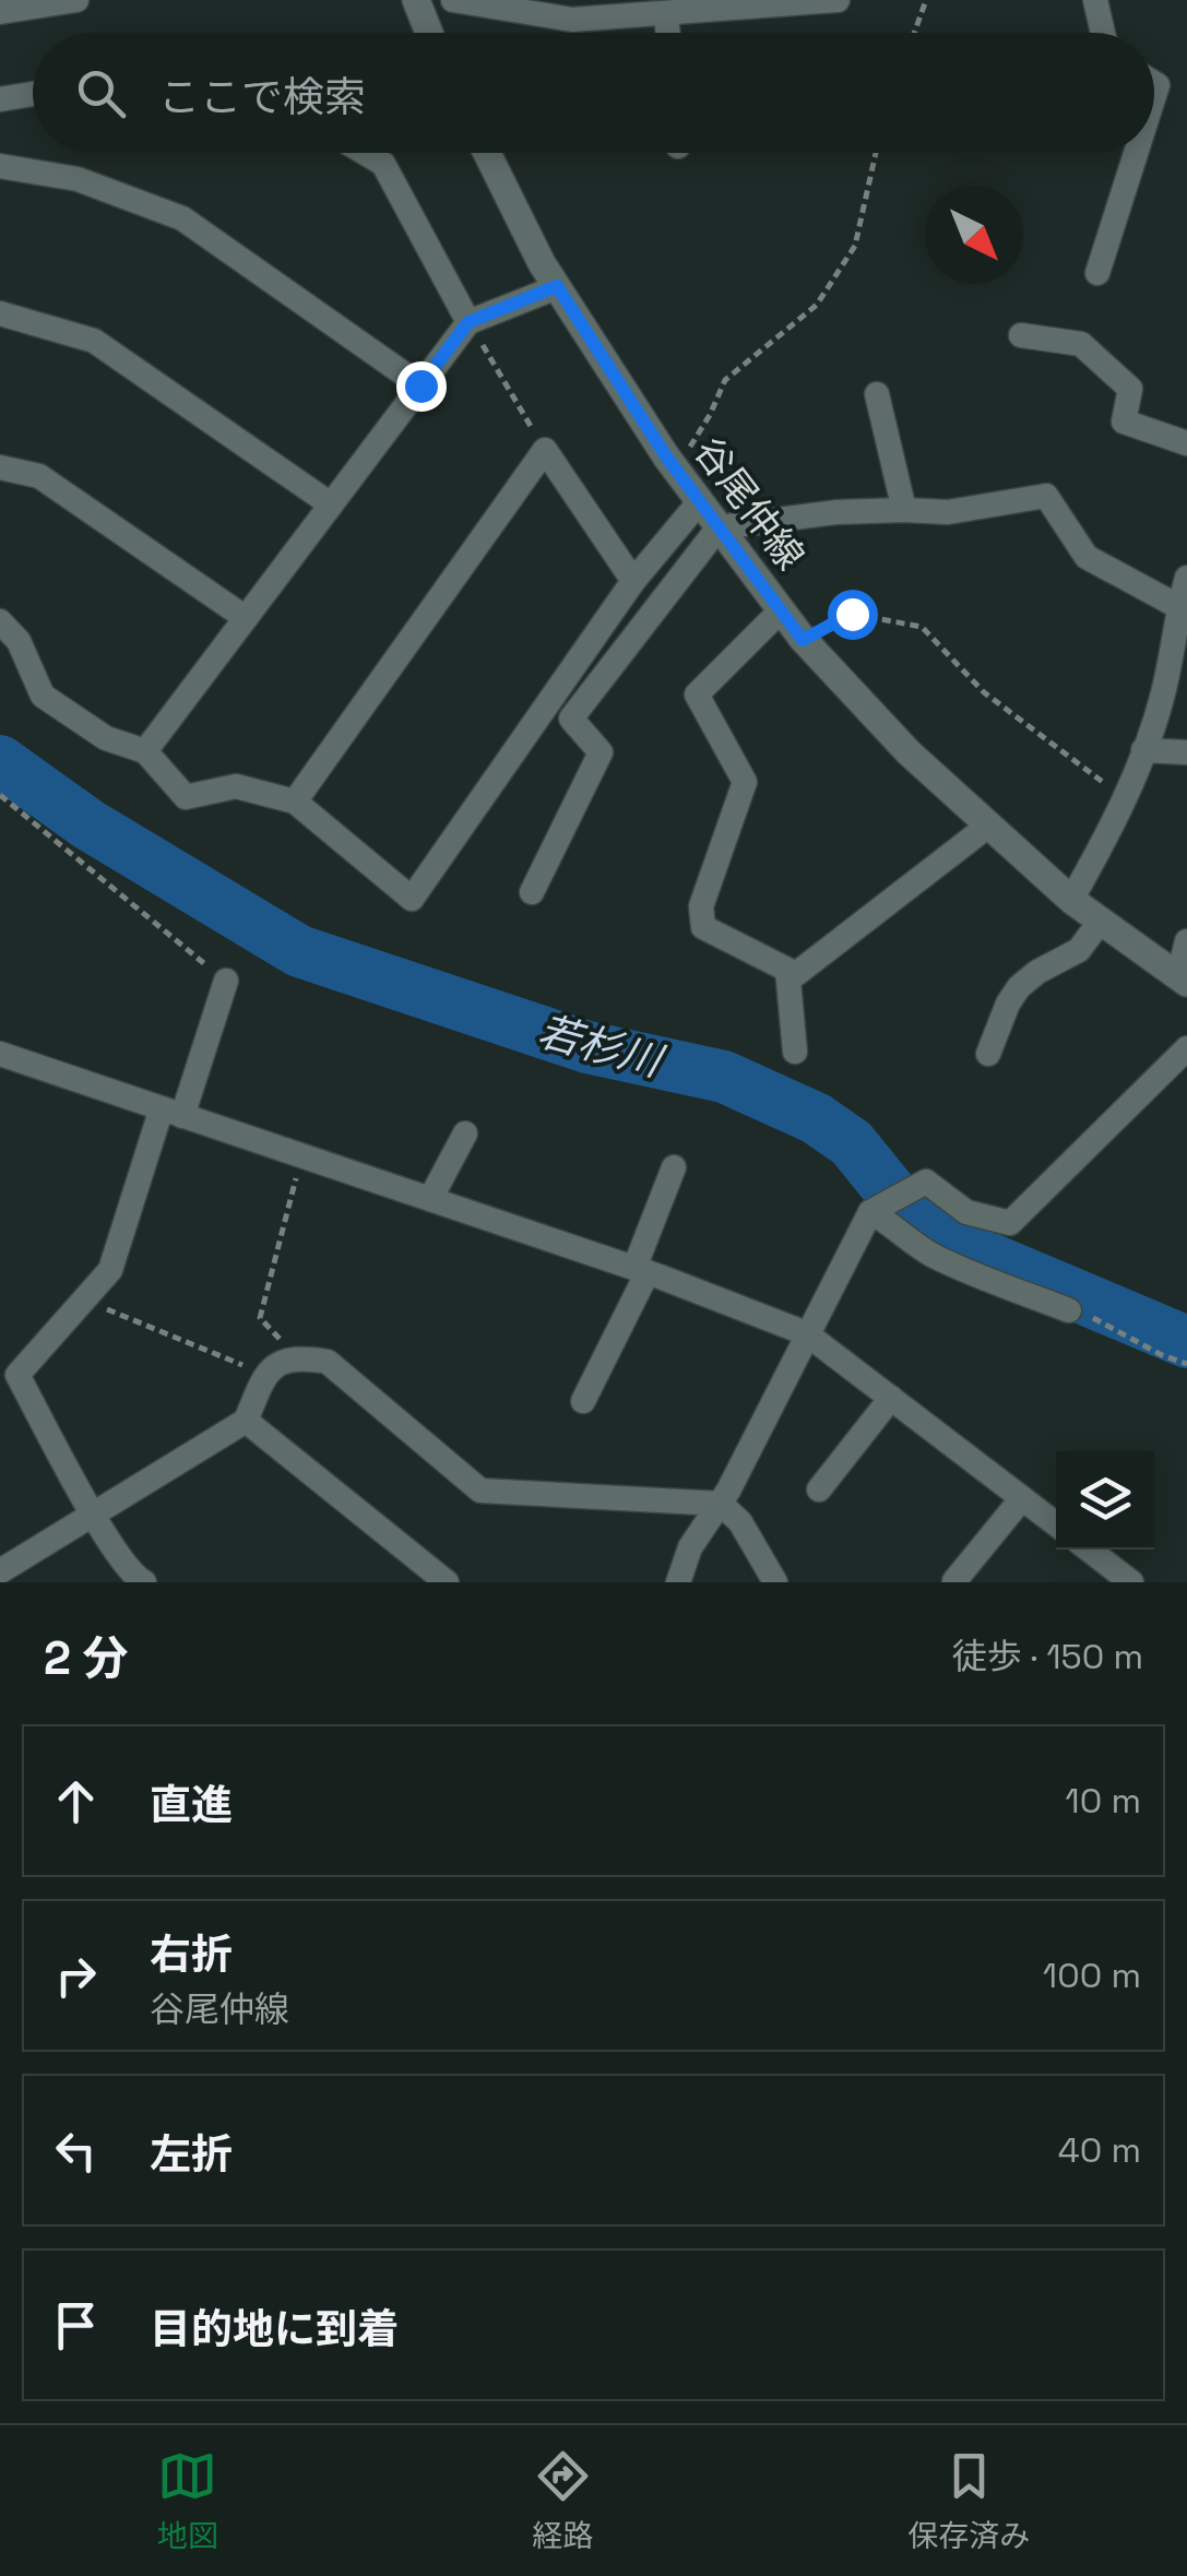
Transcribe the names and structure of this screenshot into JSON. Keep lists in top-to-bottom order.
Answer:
{
  "streets": {
    "main road": ["谷尾仲線"]
  },
  "water": ["若杉川"],
  "north": "bottom right",
  "page": {
    "search": "ここで検索",
    "heading": ["2 分", "徒歩 · 150 m"],
    "list": [
      ["直進", "10 m"],
      ["右折", "谷尾仲線", "100 m"],
      ["左折", "40 m"],
      "目的地に到着"
    ],
    "nav": ["地図", "経路", "保存済み"]
  }
}
